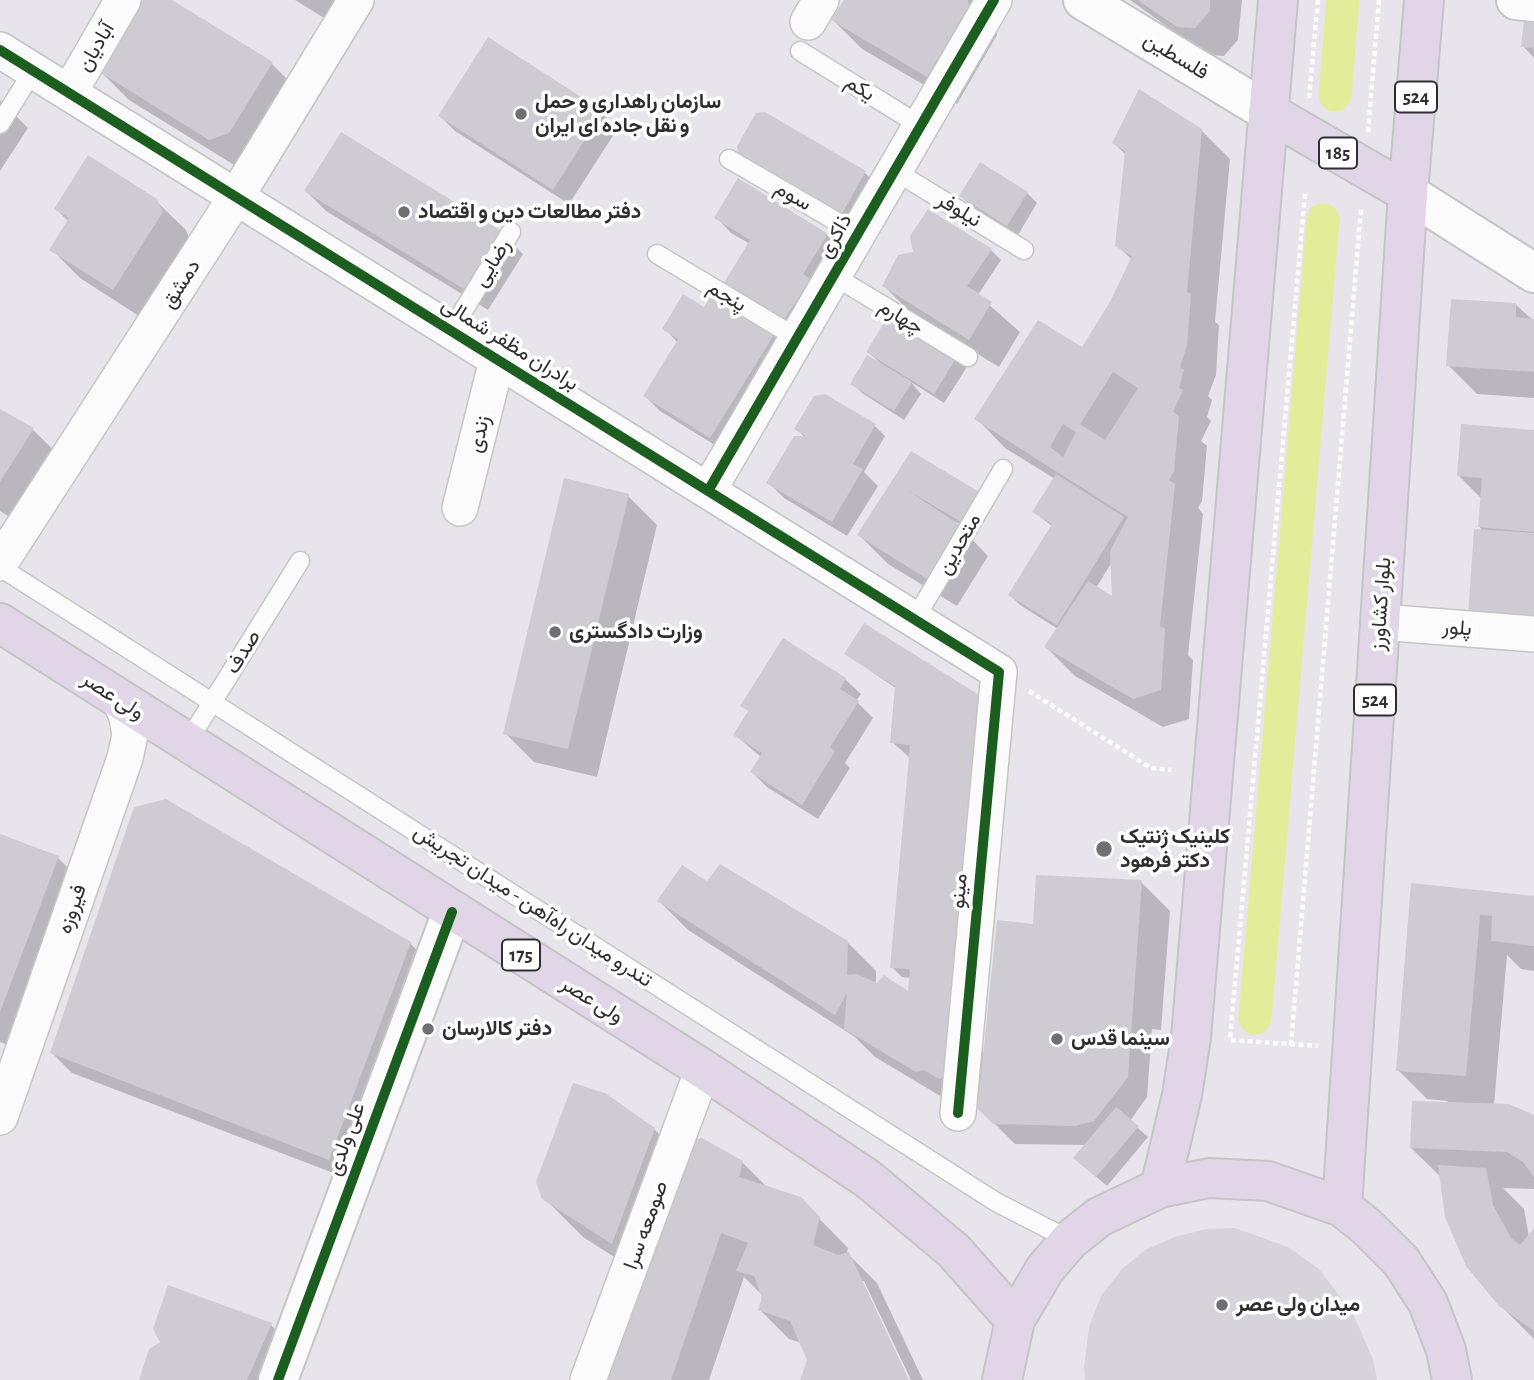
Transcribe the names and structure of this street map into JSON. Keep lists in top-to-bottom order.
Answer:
{
  "streets": {
    "main road": [
      "524",
      "185",
      "بلوار کشاورز",
      "ولی عصر",
      "175"
    ],
    "street": [
      "آبادیان",
      "فلسطین",
      "ذاکری",
      "دمشق",
      "برادران مظفر شمالی",
      "زندی",
      "پلور",
      "مینو",
      "فیروزه",
      "علی ولدی",
      "صومعه سرا"
    ],
    "lane": [
      "یکم",
      "سوم",
      "نیلوفر",
      "رضایی",
      "پنجم",
      "چهارم",
      "متحدین",
      "صدف",
      "تندرو میدان راه‌آهن - میدان تجریش"
    ]
  },
  "crossings": [
    ["آبادیان", "برادران مظفر شمالی"],
    ["فلسطین", "185"],
    ["یکم", "ذاکری"],
    ["185", "بلوار کشاورز"],
    ["سوم", "ذاکری"],
    ["نیلوفر", "ذاکری"],
    ["ذاکری", "پنجم"],
    ["ذاکری", "چهارم"],
    ["ذاکری", "برادران مظفر شمالی"],
    ["رضایی", "برادران مظفر شمالی"],
    ["دمشق", "برادران مظفر شمالی"],
    ["دمشق", "تندرو میدان راه‌آهن - میدان تجریش"],
    ["برادران مظفر شمالی", "زندی"],
    ["برادران مظفر شمالی", "متحدین"],
    ["برادران مظفر شمالی", "مینو"],
    ["بلوار کشاورز", "پلور"],
    ["صدف", "ولی عصر"],
    ["صدف", "تندرو میدان راه‌آهن - میدان تجریش"],
    ["ولی عصر", "فیروزه"],
    ["ولی عصر", "علی ولدی"],
    ["ولی عصر", "صومعه سرا"]
  ],
  "places": [
    "سازمان راهداری و حمل و نقل جاده ای ایران",
    "دفتر مطالعات دین و اقتصاد",
    "وزارت دادگستری",
    "کلینیک ژنتیک دکتر فرهود",
    "دفتر کالارسان",
    "سینما قدس",
    "میدان ولی عصر"
  ]
}
